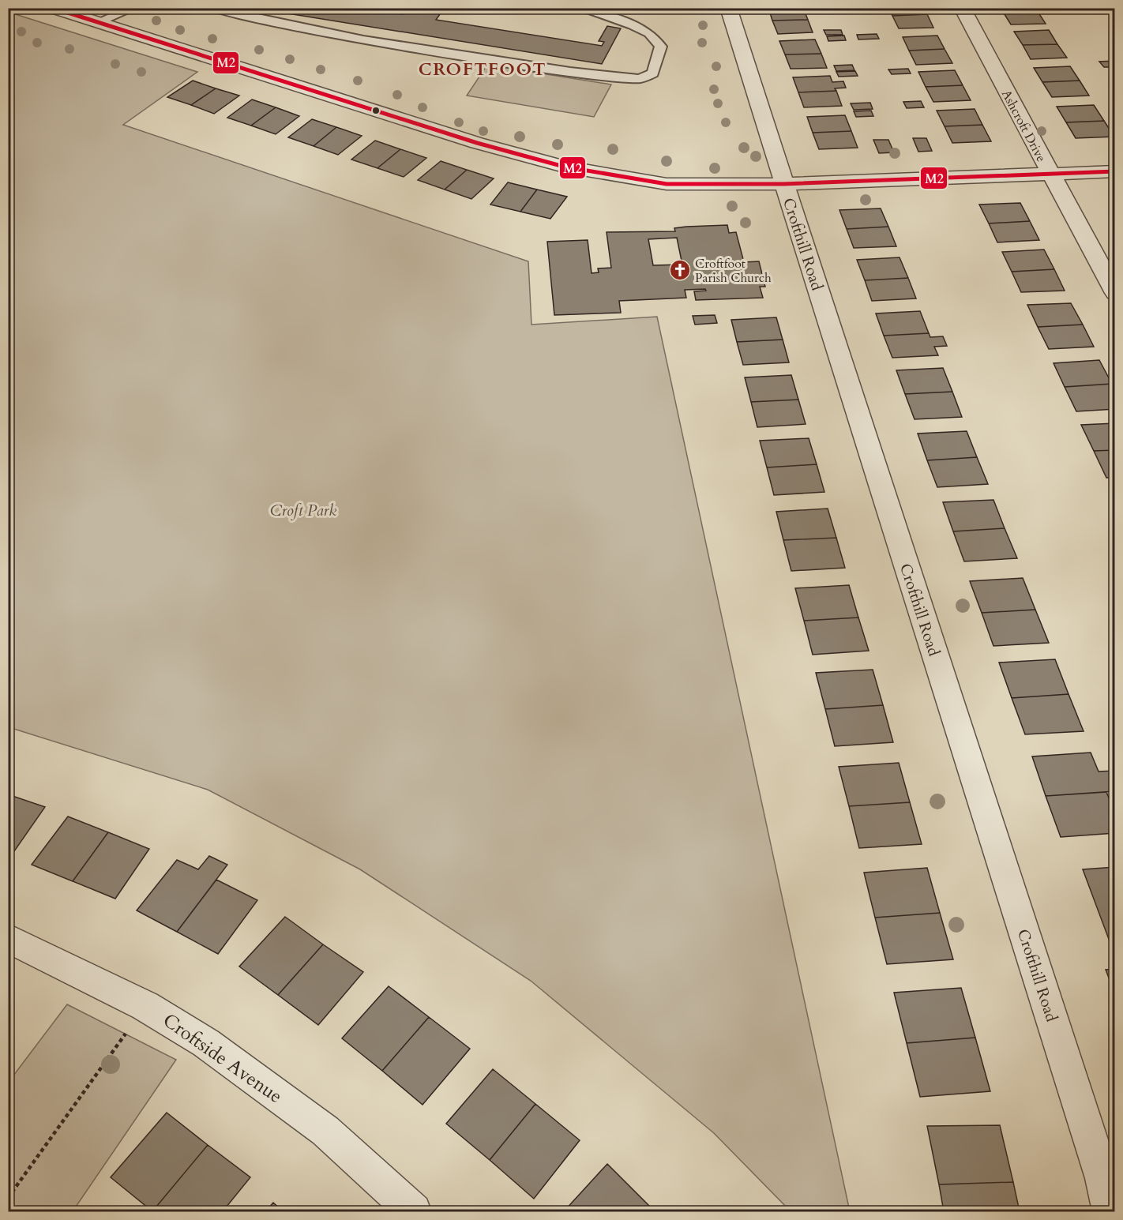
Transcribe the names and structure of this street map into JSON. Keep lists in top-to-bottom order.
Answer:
{
  "streets": {
    "street": ["Ashcroft Drive", "Crofthill Road", "Croftside Avenue"]
  },
  "districts": ["CROFTFOOT"],
  "parks": ["Croft Park"],
  "places": {
    "church": ["Croftfoot Parish Church"]
  },
  "lines": ["transit line M2"]
}
